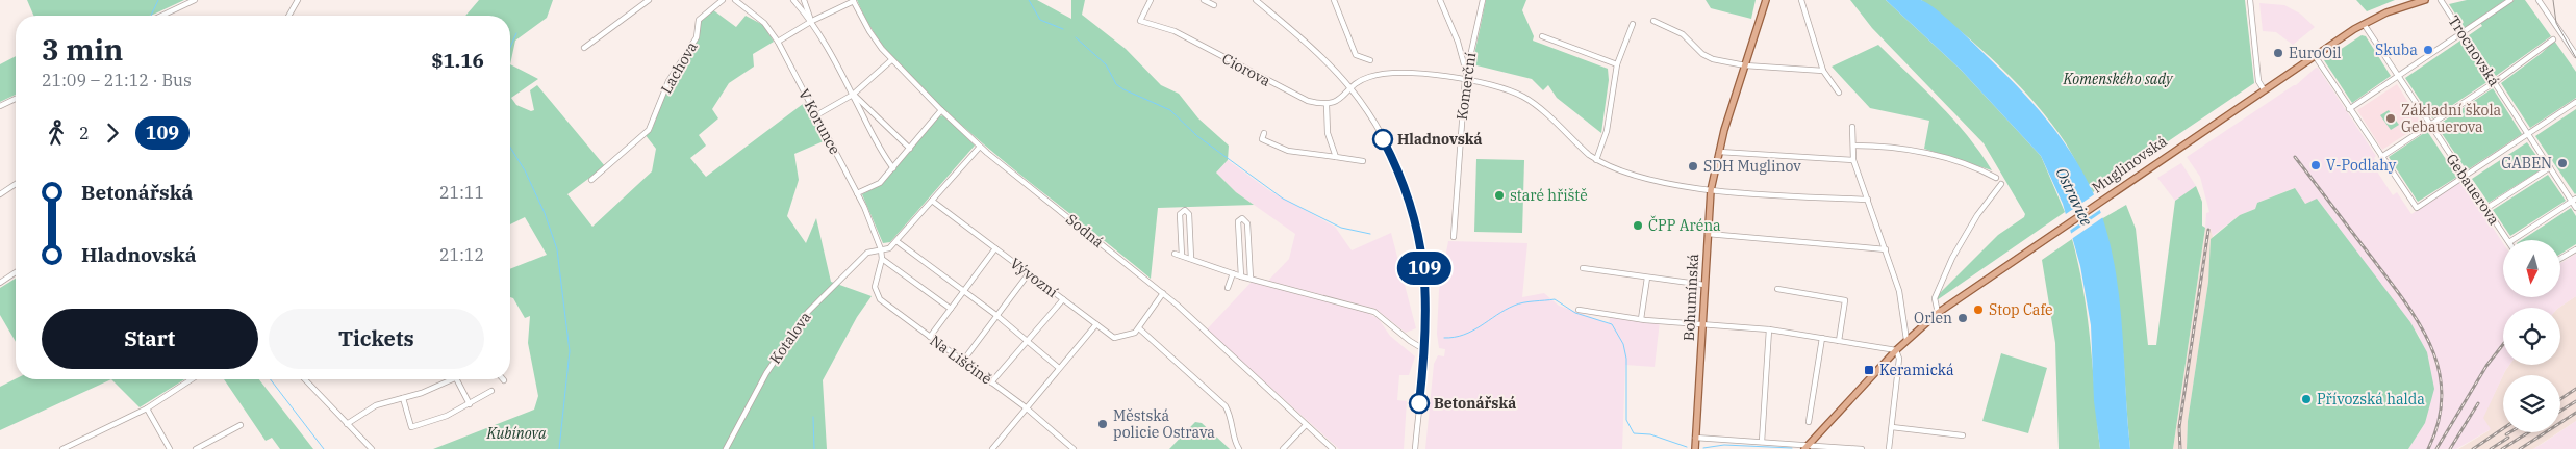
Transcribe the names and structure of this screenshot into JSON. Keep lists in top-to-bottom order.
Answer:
{
  "streets": {
    "main road": ["Muglinovská", "Bohumínská"],
    "street": [
      "Trocnovská",
      "Lachova",
      "Ciorova",
      "Komerční",
      "V Korunce",
      "Gebauerova",
      "Sodná",
      "Vývozní",
      "Kotalova",
      "Na Liščině"
    ]
  },
  "crossings": [
    ["V Korunce", "Kotalova"],
    ["V Korunce", "Na Liščině"],
    ["Muglinovská", "Gebauerova"]
  ],
  "water": ["Ostravice"],
  "parks": ["Komenského sady", "Kubínova"],
  "places": {
    "other": [
      "Skuba",
      "EuroOil",
      "Základní škola Gebauerova",
      "Hladnovská",
      "GABEN",
      "V-Podlahy",
      "SDH Muglinov",
      "staré hřiště",
      "ČPP Aréna",
      "Stop Cafe",
      "Orlen",
      "Přívozská halda",
      "Betonářská",
      "Městská policie Ostrava"
    ],
    "transit": ["Keramická"]
  },
  "lines": ["bus line 109"],
  "north": "bottom",
  "page": {
    "on_map": "109",
    "heading": ["3 min", "21:09 – 21:12 · Bus", "$1.16"],
    "legs": ["2", "109"],
    "list": [
      {
        "name": "Betonářská",
        "value": "21:11"
      },
      {
        "name": "Hladnovská",
        "value": "21:12"
      }
    ],
    "buttons": ["Start", "Tickets"]
  }
}
